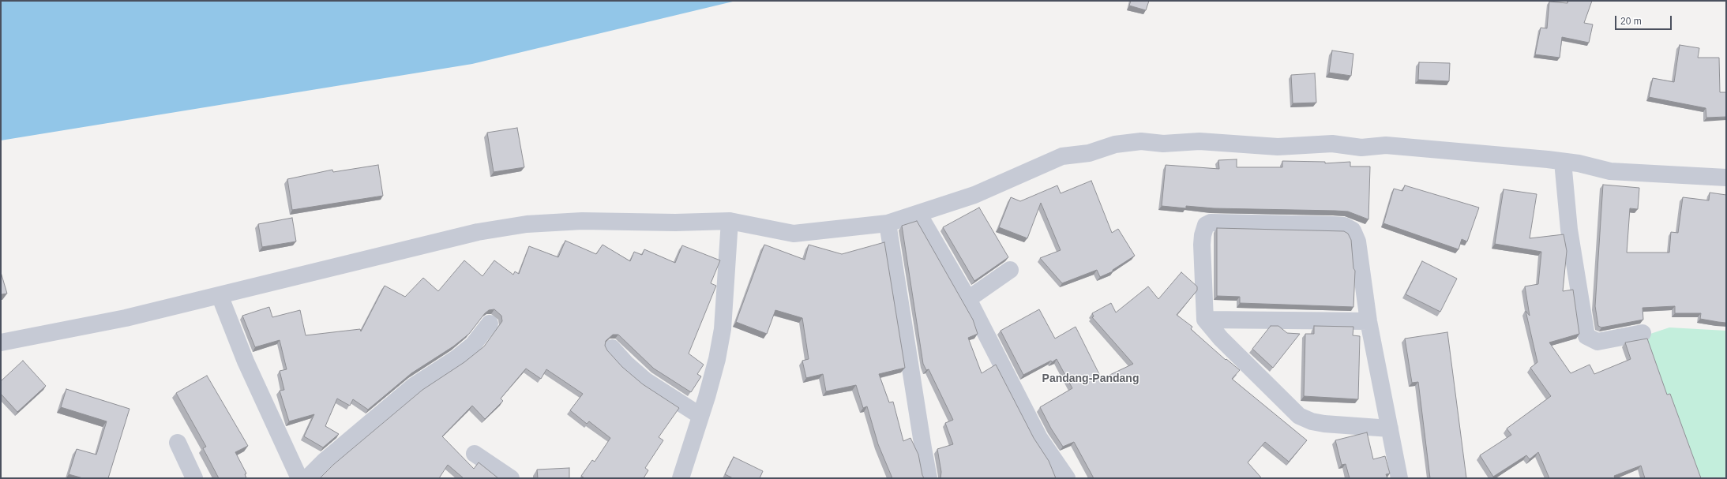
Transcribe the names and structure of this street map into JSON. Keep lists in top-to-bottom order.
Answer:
{
  "districts": ["Pandang-Pandang"],
  "scale_bar": "20 m"
}
